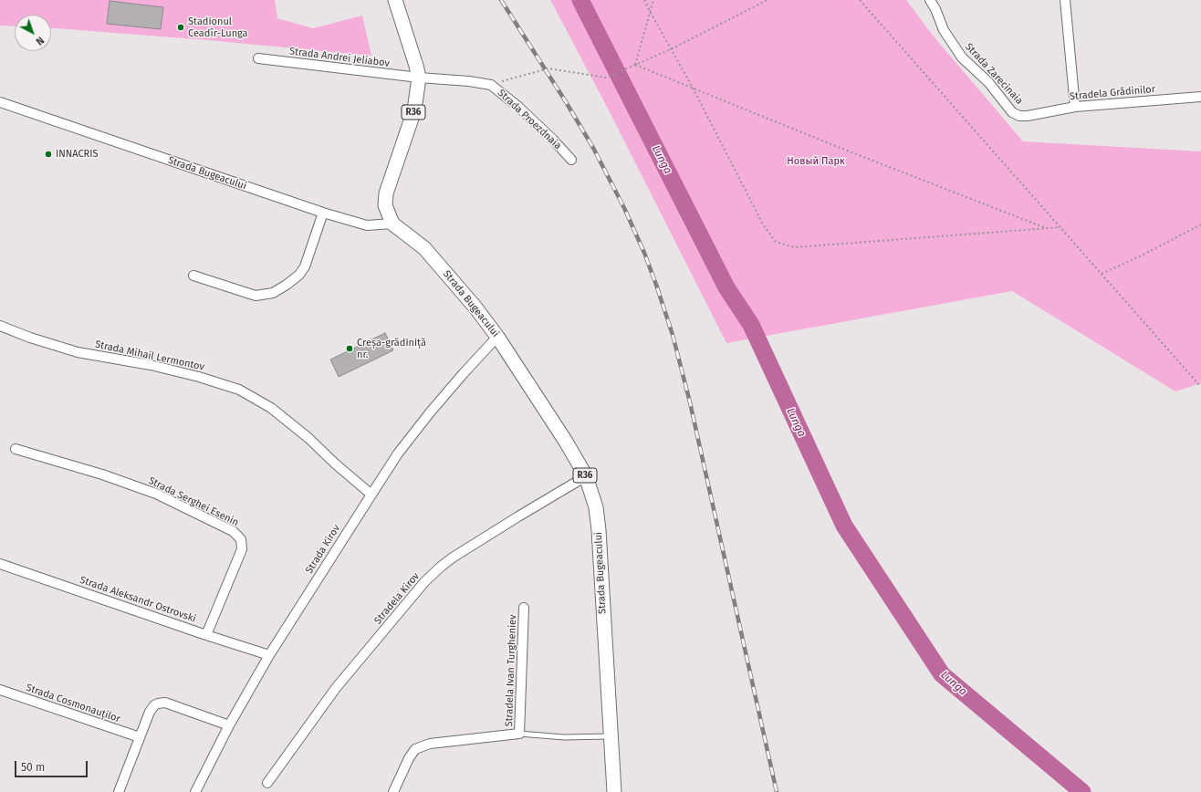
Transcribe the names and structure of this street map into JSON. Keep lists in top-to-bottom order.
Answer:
{
  "streets": {
    "main road": ["R36", "Strada Bugeacului"],
    "street": [
      "Strada Andrei Jeliabov",
      "Strada Zarecinaia",
      "Stradela Grădinilor",
      "Strada Proezdnaia",
      "Strada Mihail Lermontov",
      "Strada Serghei Esenin",
      "Strada Kirov",
      "Stradela Kirov",
      "Strada Aleksandr Ostrovski",
      "Stradela Ivan Turgheniev",
      "Strada Cosmonauților"
    ]
  },
  "crossings": [
    ["Strada Andrei Jeliabov", "R36"],
    ["Strada Andrei Jeliabov", "Strada Proezdnaia"],
    ["Strada Zarecinaia", "Stradela Grădinilor"],
    ["R36", "Strada Proezdnaia"],
    ["R36", "Strada Bugeacului"],
    ["Strada Bugeacului", "Strada Kirov"],
    ["Strada Bugeacului", "Stradela Kirov"],
    ["Strada Mihail Lermontov", "Strada Kirov"],
    ["Strada Serghei Esenin", "Strada Aleksandr Ostrovski"],
    ["Strada Kirov", "Strada Aleksandr Ostrovski"]
  ],
  "water": ["Lunga"],
  "parks": ["Новый Парк"],
  "places": ["Stadionul Ceadîr-Lunga", "INNACRIS", "Creșa-grădiniță nr."],
  "scale_bar": "50 m",
  "north": "bottom right"
}
